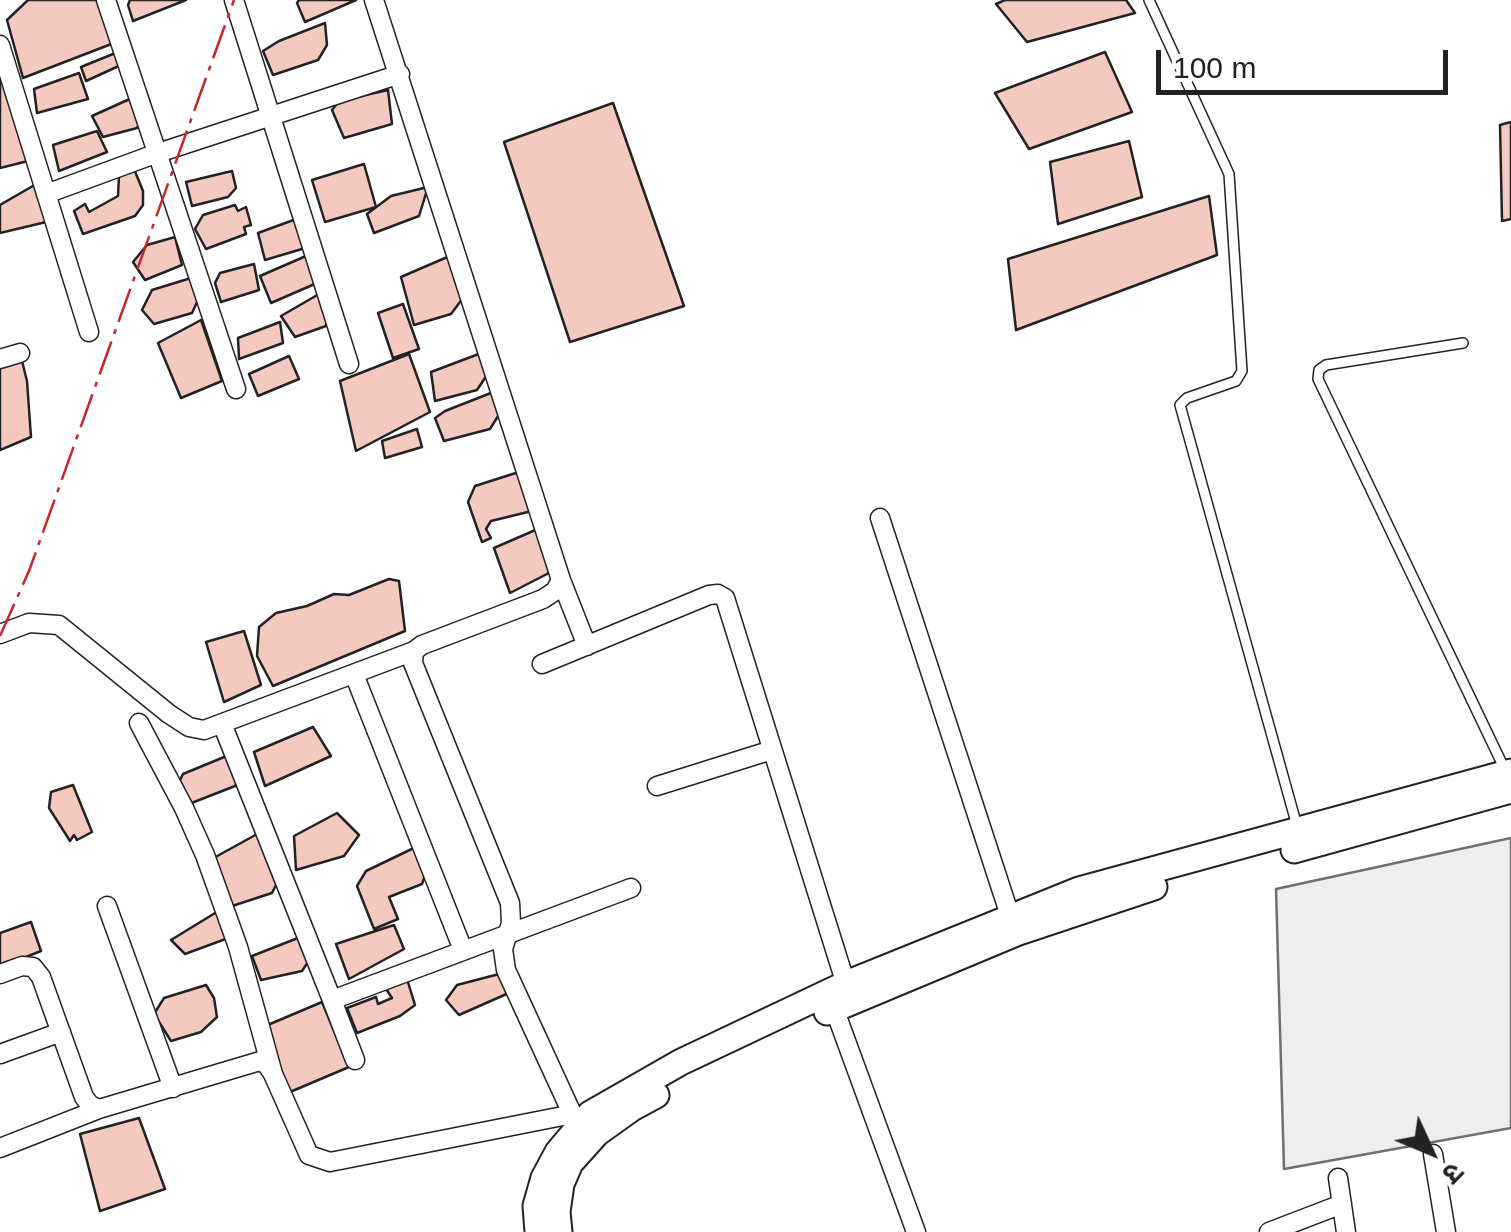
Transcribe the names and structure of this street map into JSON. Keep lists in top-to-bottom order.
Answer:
{
  "scale_bar": "100 m",
  "north": "bottom right"
}
